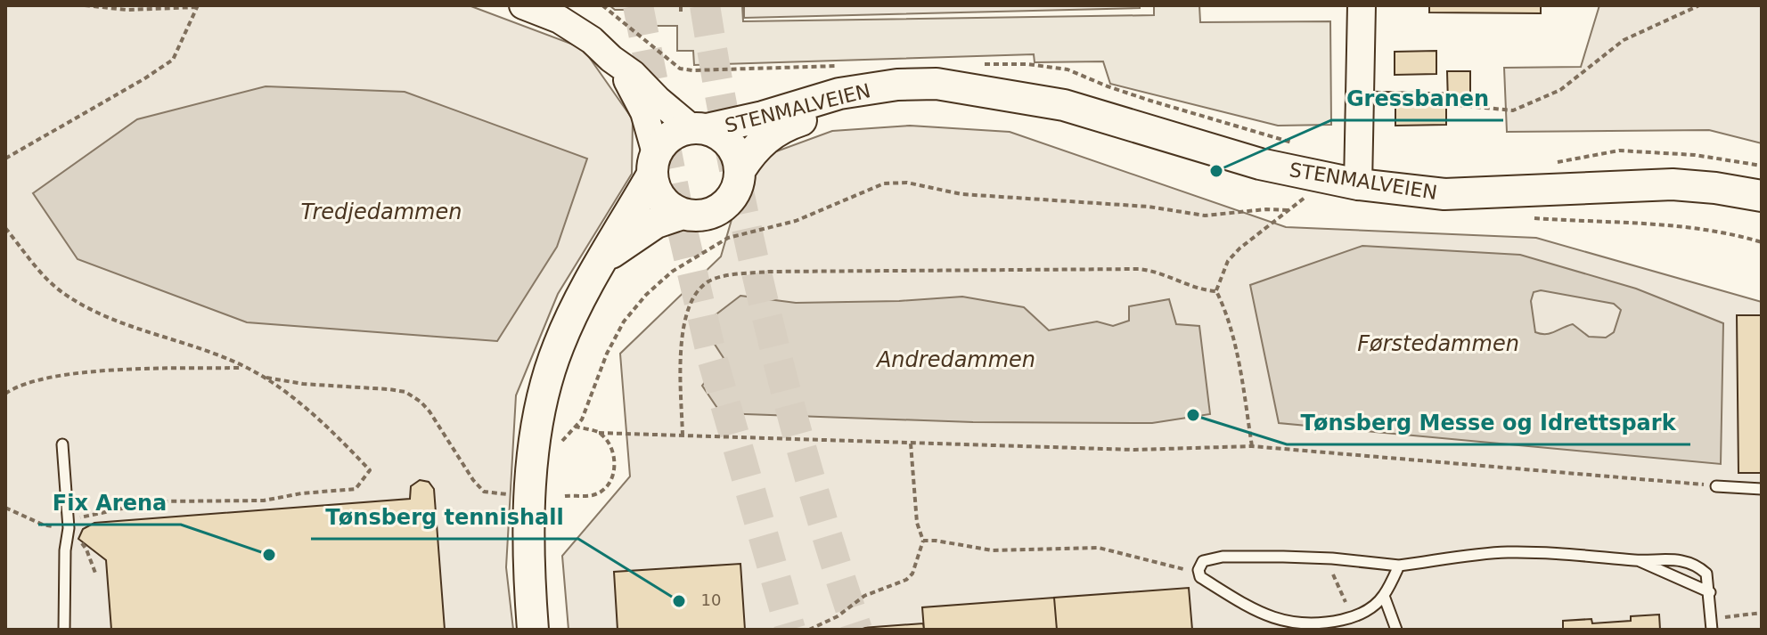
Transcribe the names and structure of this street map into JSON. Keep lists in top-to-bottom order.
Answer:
{
  "streets": {
    "main road": ["STENMALVEIEN"]
  },
  "water": ["Tredjedammen", "Førstedammen", "Andredammen"],
  "places": [
    "Gressbanen",
    "Tønsberg Messe og Idrettspark",
    "Fix Arena",
    "Tønsberg tennishall"
  ],
  "house_numbers": ["10"]
}
